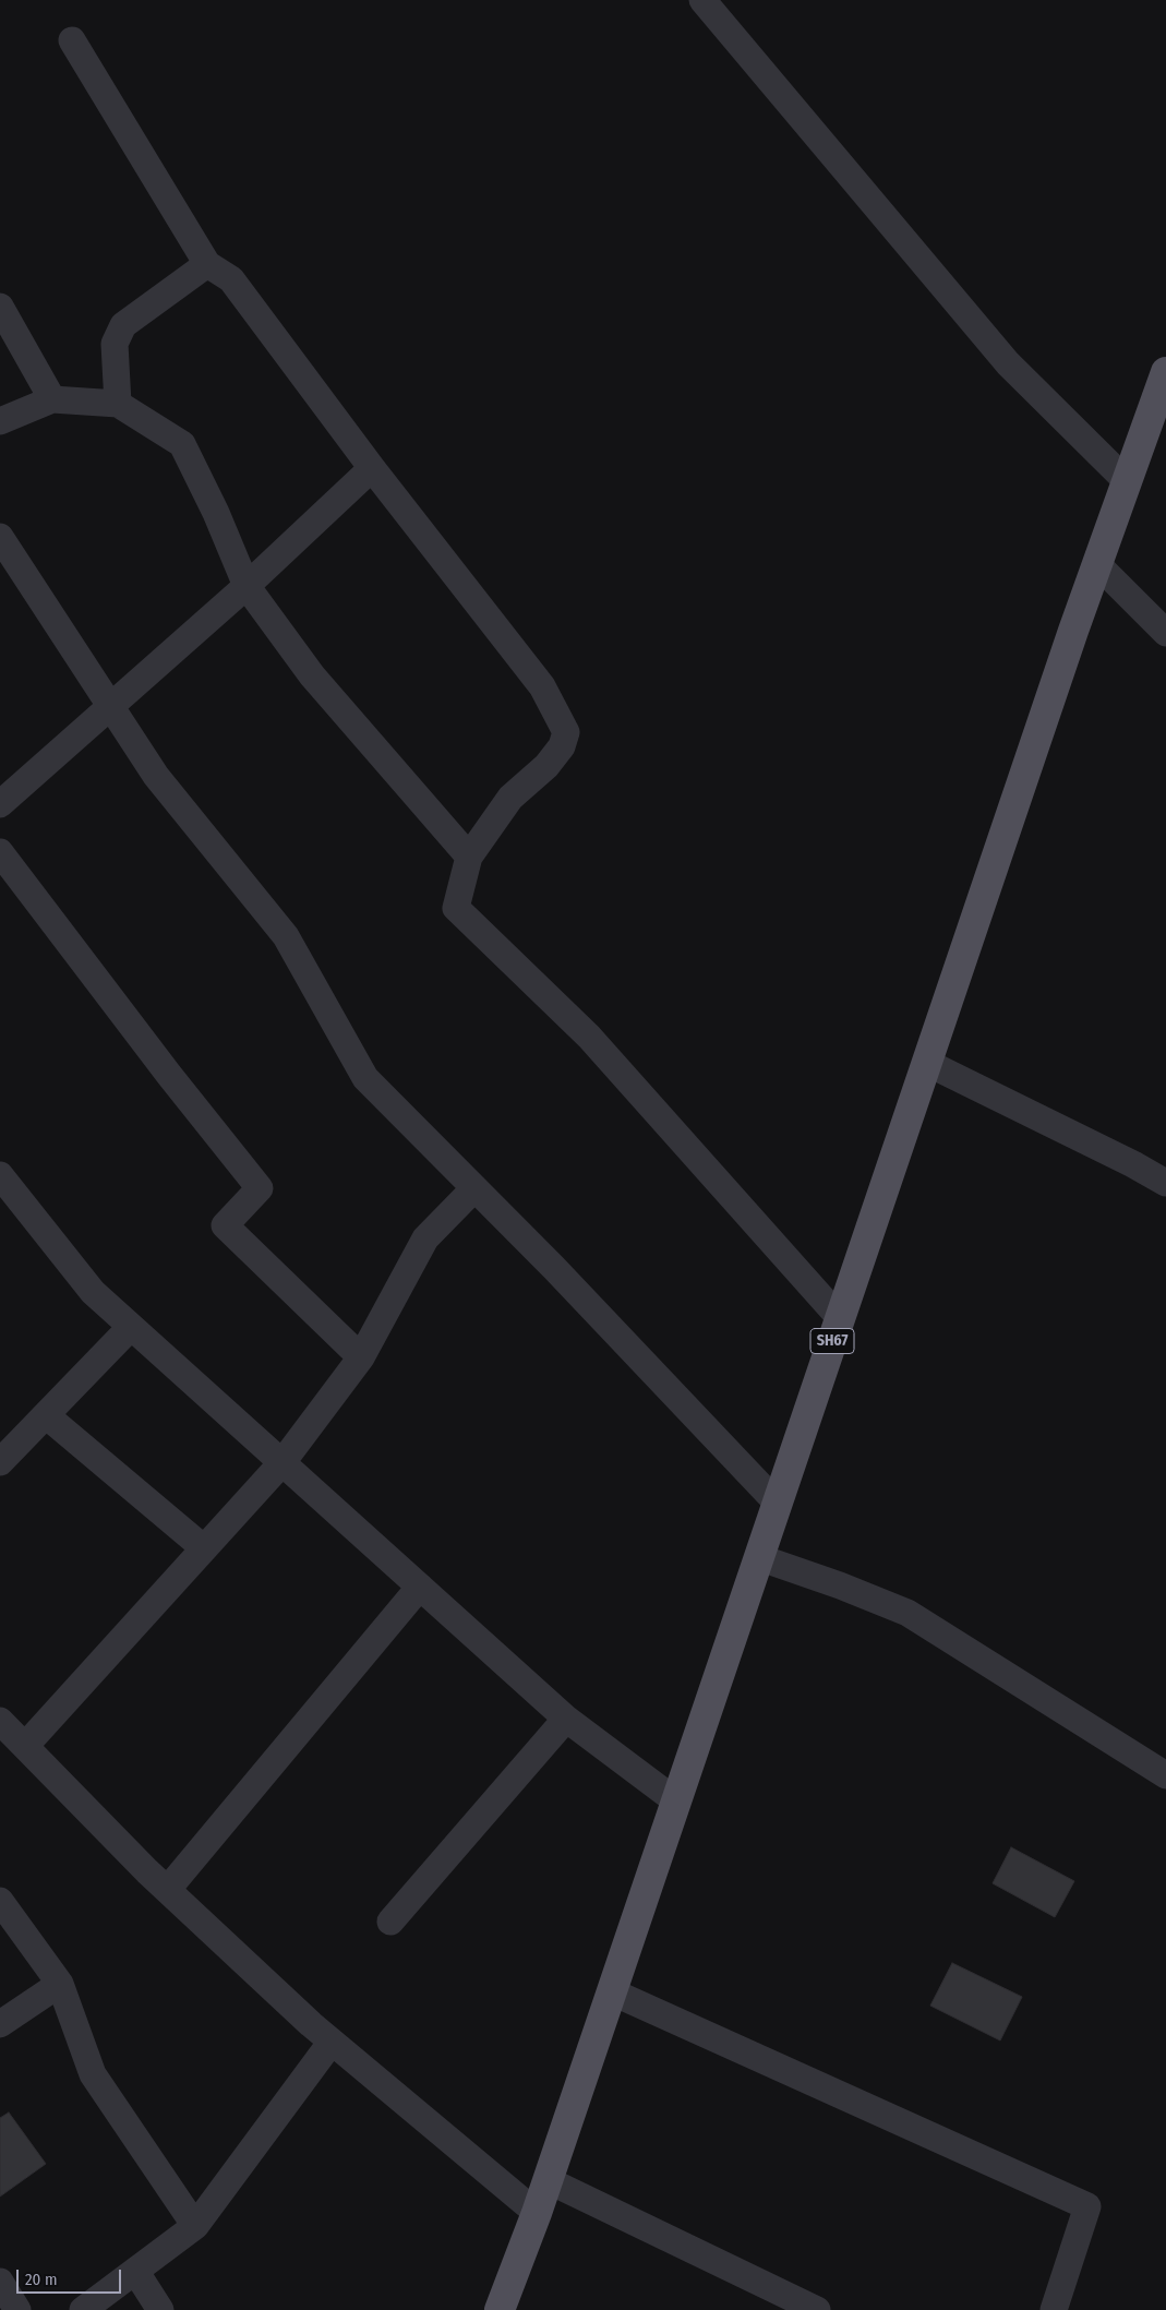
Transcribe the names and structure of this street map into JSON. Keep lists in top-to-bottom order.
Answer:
{
  "streets": {
    "main road": ["SH67"]
  },
  "scale_bar": "20 m"
}
